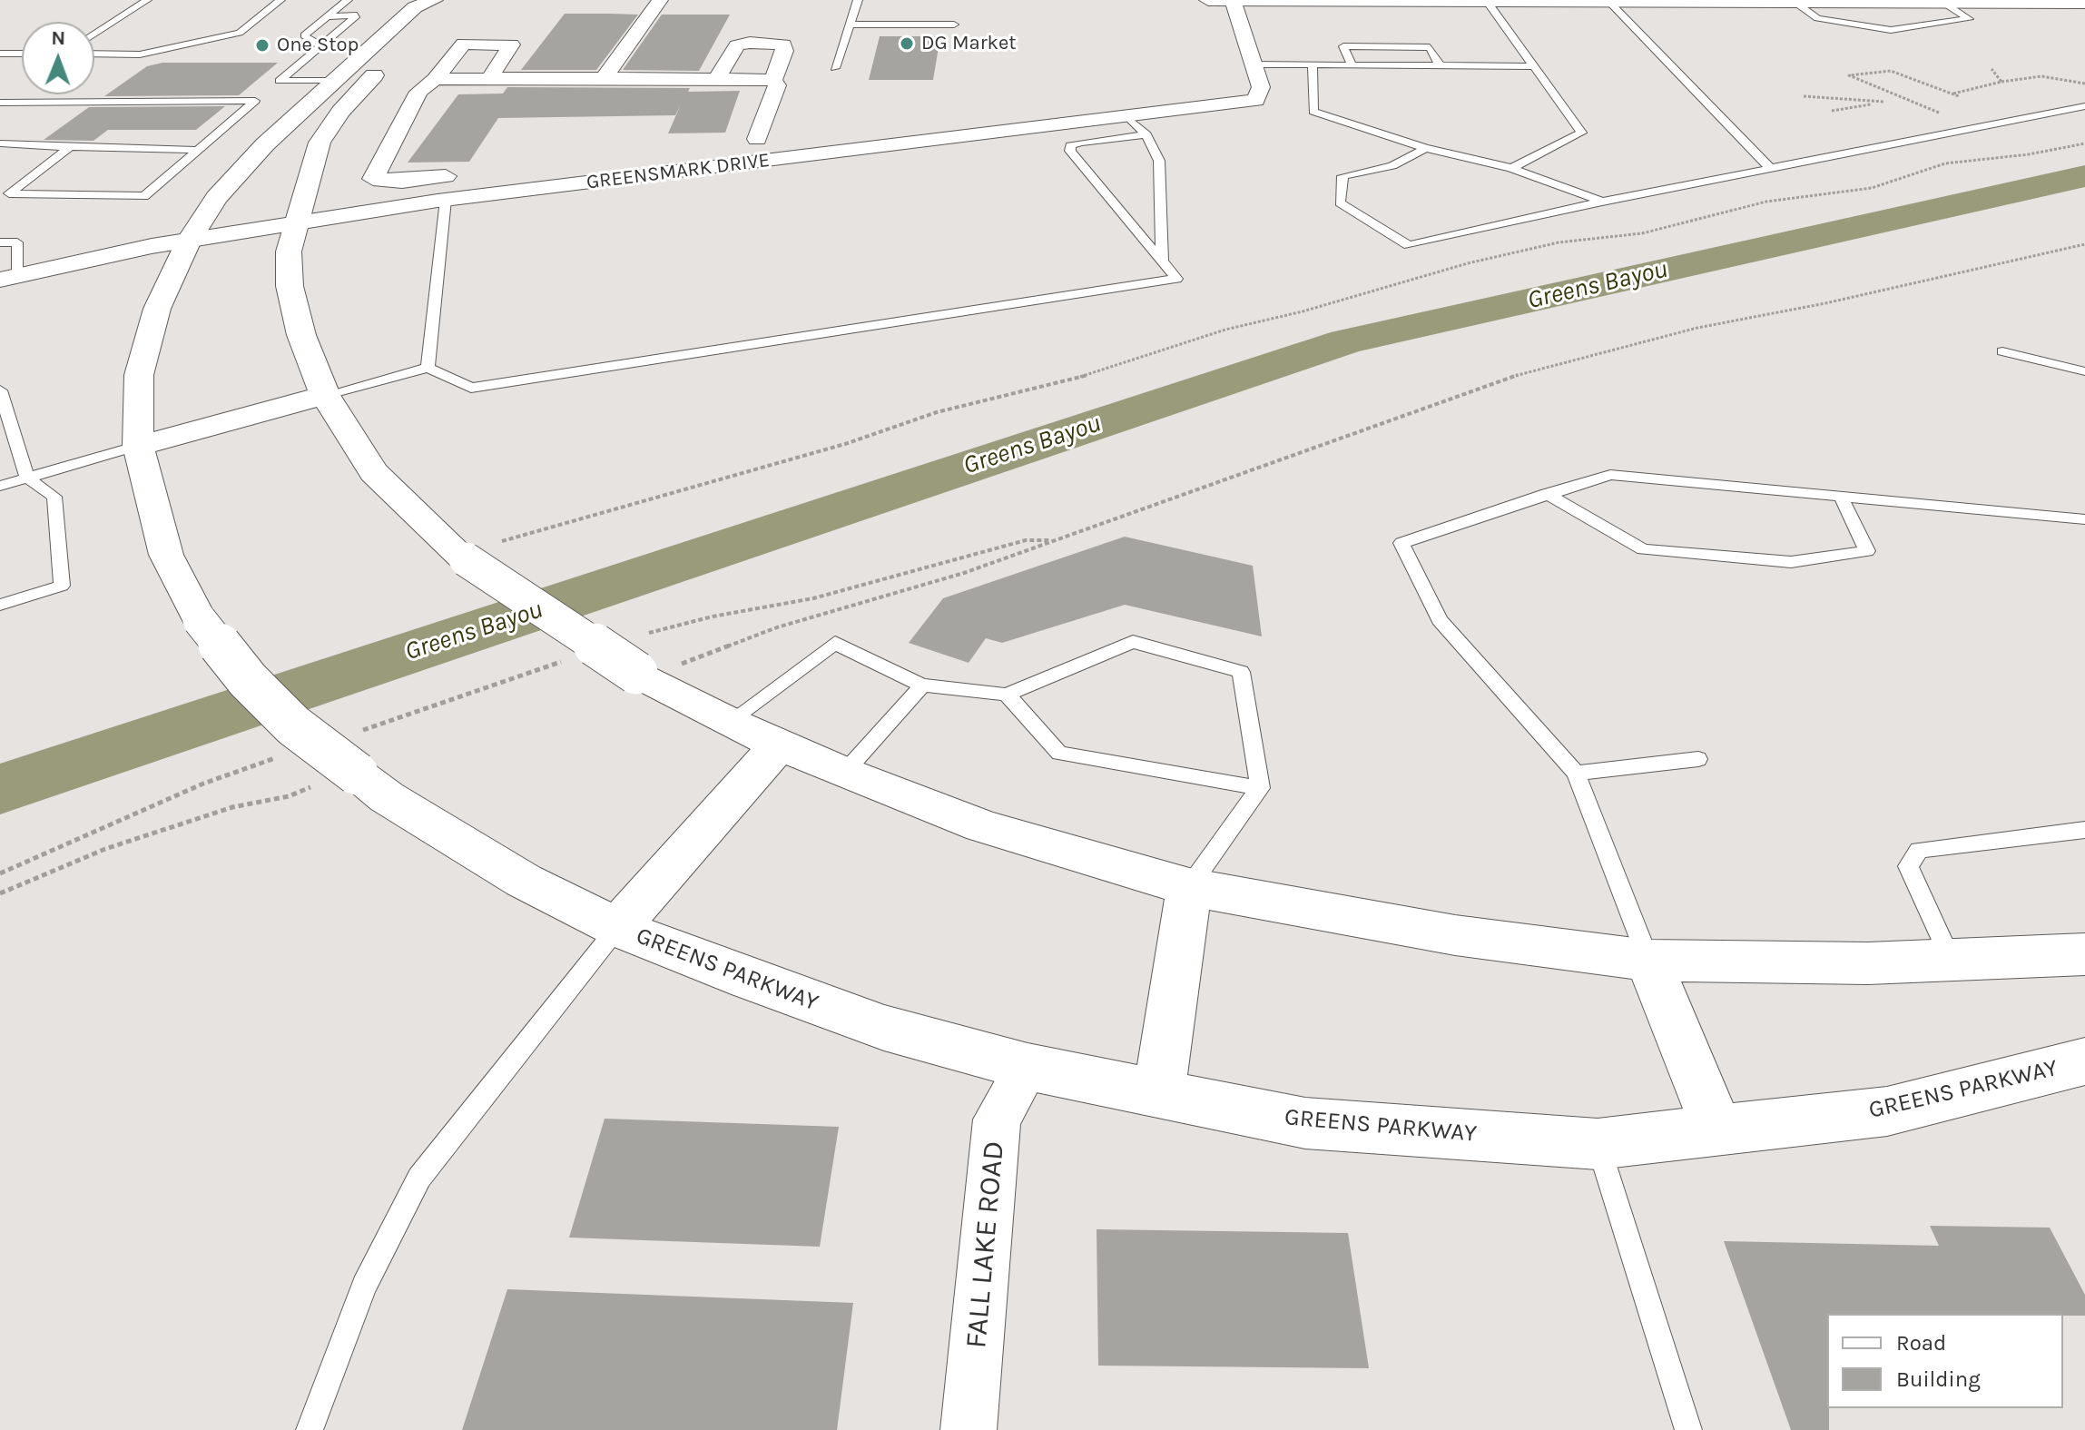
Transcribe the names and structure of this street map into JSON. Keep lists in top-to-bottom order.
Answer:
{
  "streets": {
    "street": ["GREENSMARK DRIVE", "GREENS PARKWAY", "FALL LAKE ROAD"]
  },
  "crossings": [
    ["GREENSMARK DRIVE", "GREENS PARKWAY"],
    ["GREENS PARKWAY", "FALL LAKE ROAD"]
  ],
  "water": ["Greens Bayou"],
  "places": ["DG Market", "One Stop"],
  "legend": ["Road", "Building"],
  "north": "top"
}
